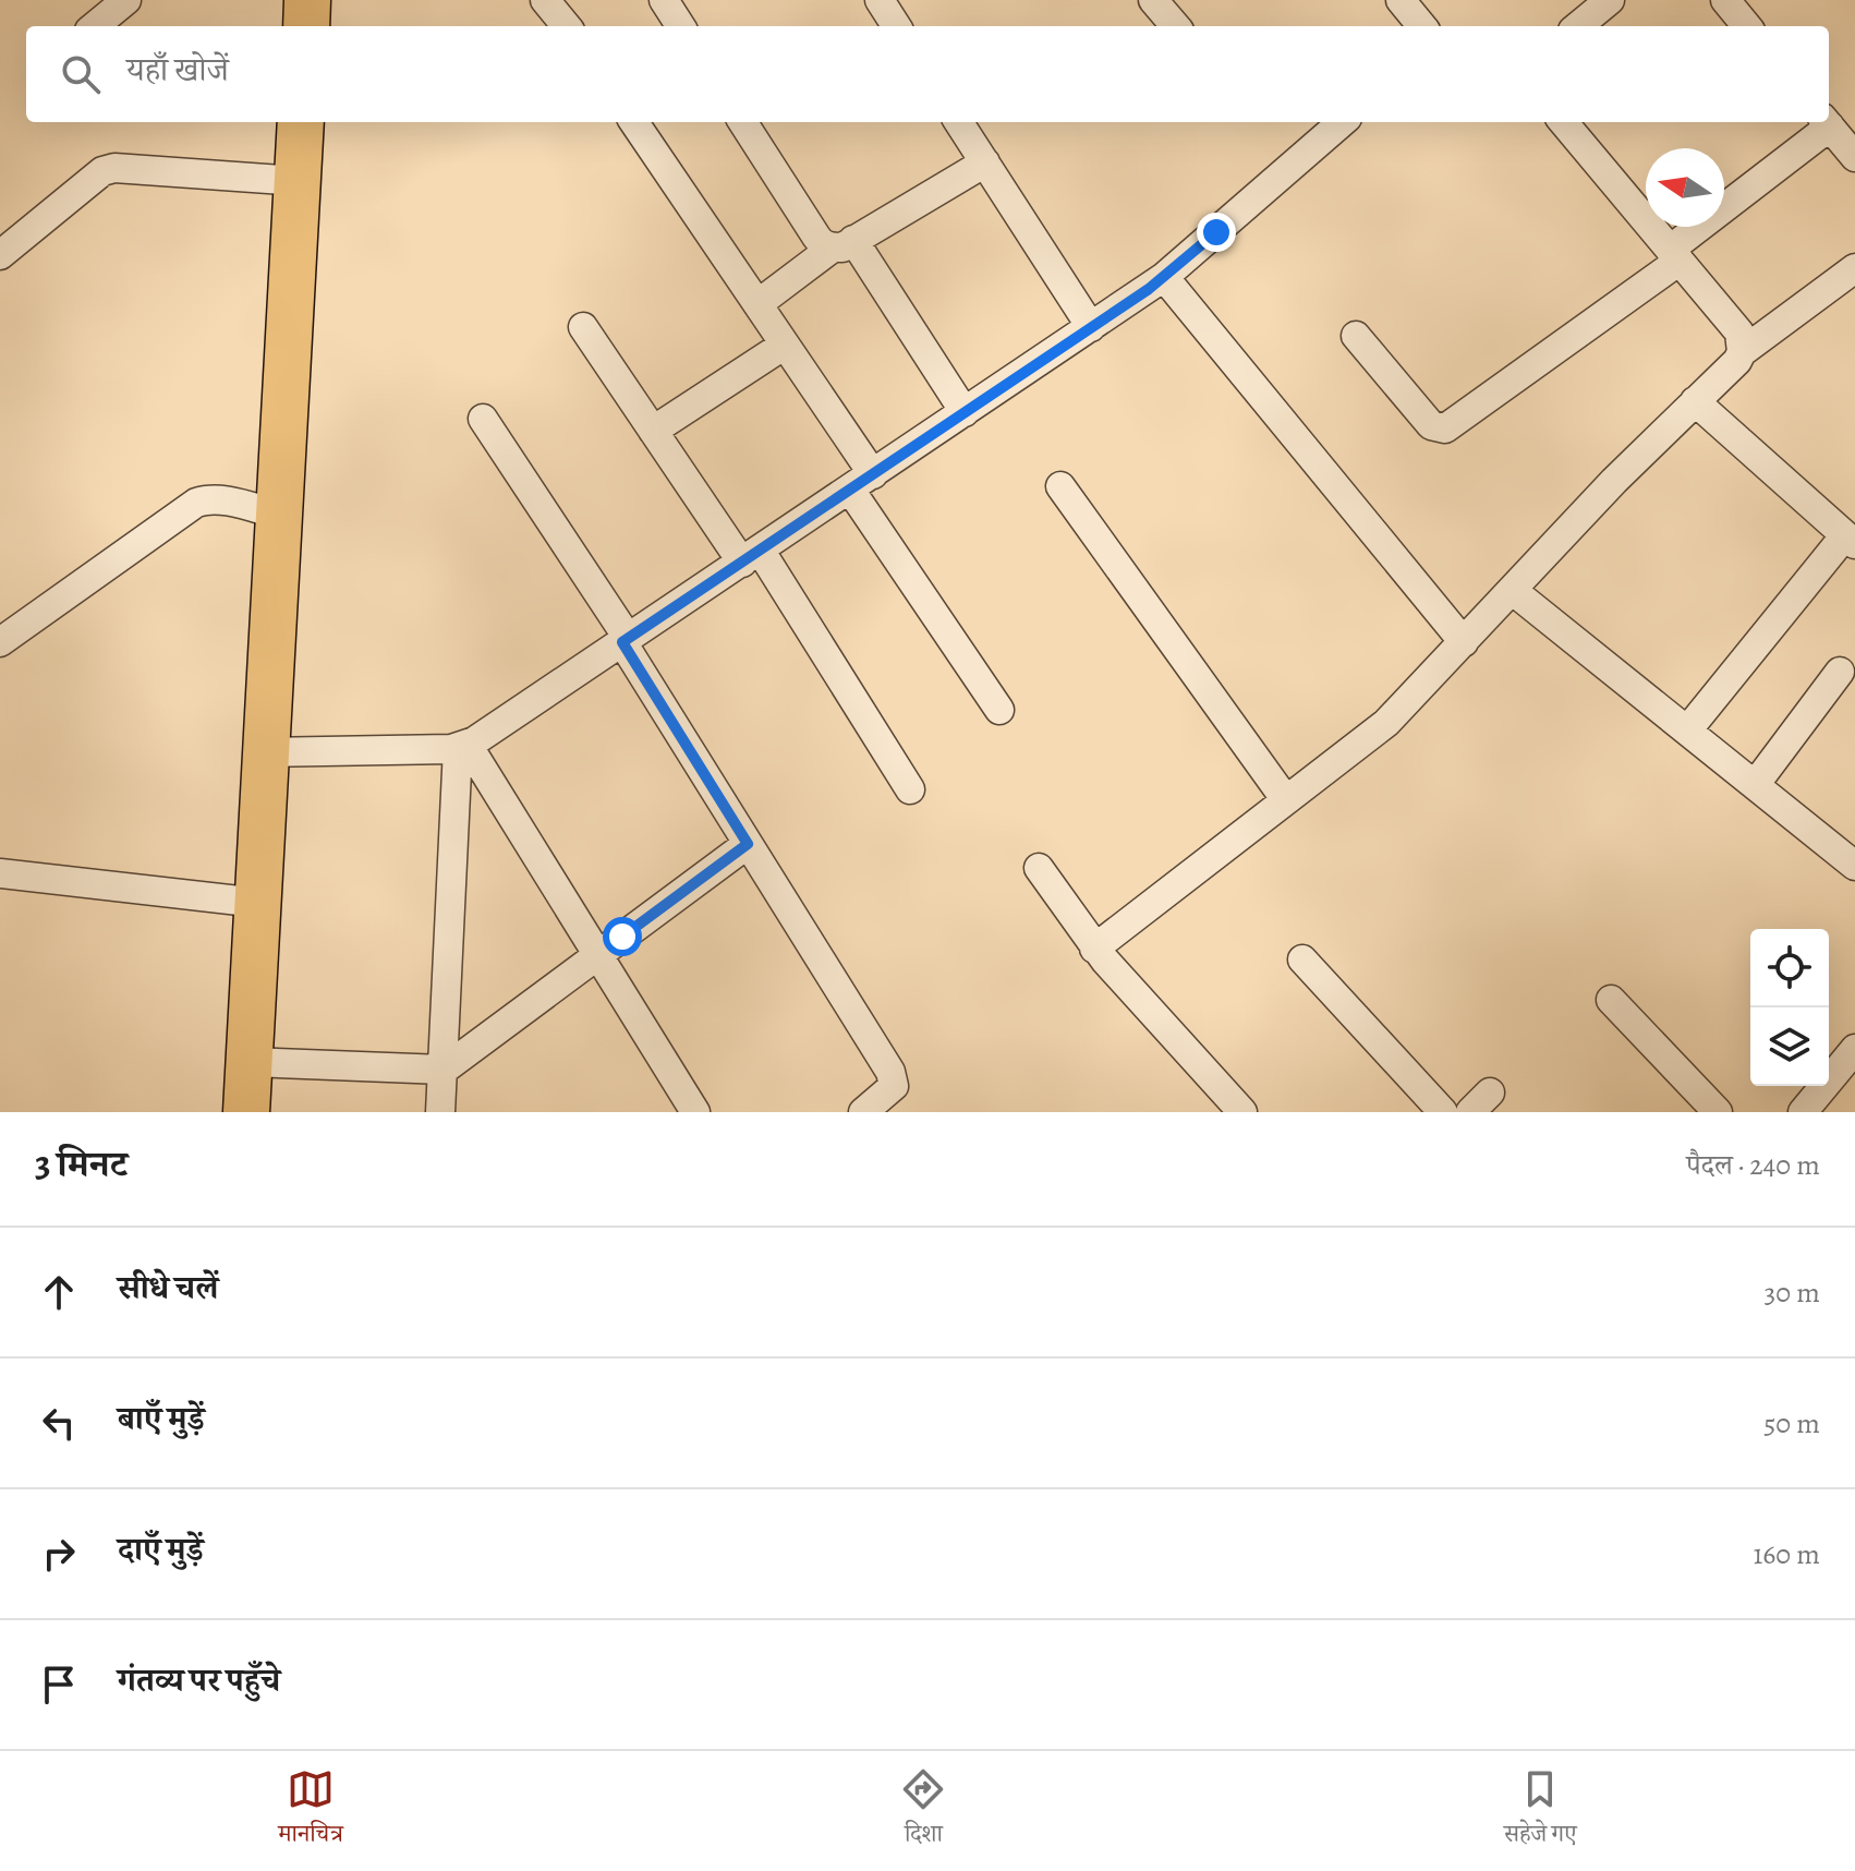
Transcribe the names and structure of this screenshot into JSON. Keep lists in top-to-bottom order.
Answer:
{
  "north": "left",
  "page": {
    "search": "यहाँ खोजें",
    "heading": ["3 मिनट", "पैदल · 240 m"],
    "list": [
      ["सीधे चलें", "30 m"],
      ["बाएँ मुड़ें", "50 m"],
      ["दाएँ मुड़ें", "160 m"],
      "गंतव्य पर पहुँचे"
    ],
    "nav": ["मानचित्र", "दिशा", "सहेजे गए"]
  }
}
